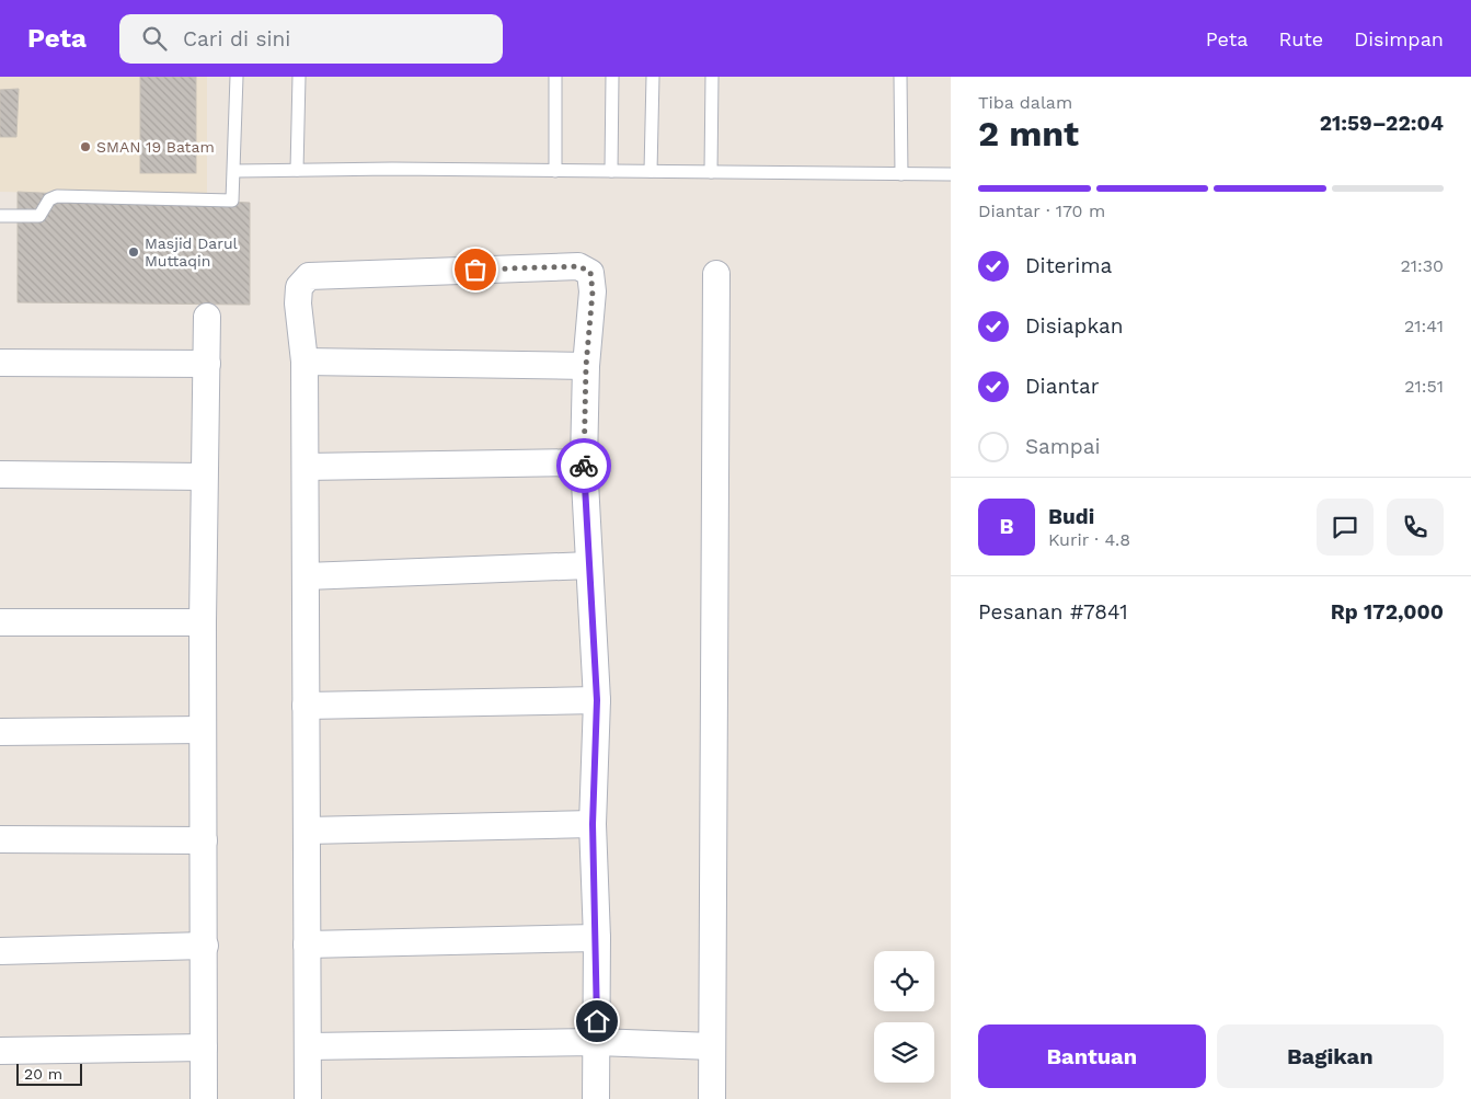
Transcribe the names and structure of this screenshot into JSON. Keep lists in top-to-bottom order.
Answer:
{
  "places": ["SMAN 19 Batam", "Masjid Darul Muttaqin"],
  "scale_bar": "20 m",
  "page": {
    "header": "Peta",
    "search": "Cari di sini",
    "nav": ["Peta", "Rute", "Disimpan"],
    "heading": ["2 mnt", "Tiba dalam", "21:59–22:04"],
    "panel": [
      "Budi",
      "Kurir · 4.8",
      "Pesanan #7841",
      "Rp 172,000"
    ],
    "bar": "Diantar · 170 m",
    "list": [
      ["Diterima", "21:30"],
      ["Disiapkan", "21:41"],
      ["Diantar", "21:51"],
      "Sampai"
    ],
    "round": "B",
    "buttons": ["Bantuan", "Bagikan"],
    "scale": "20 m"
  }
}
